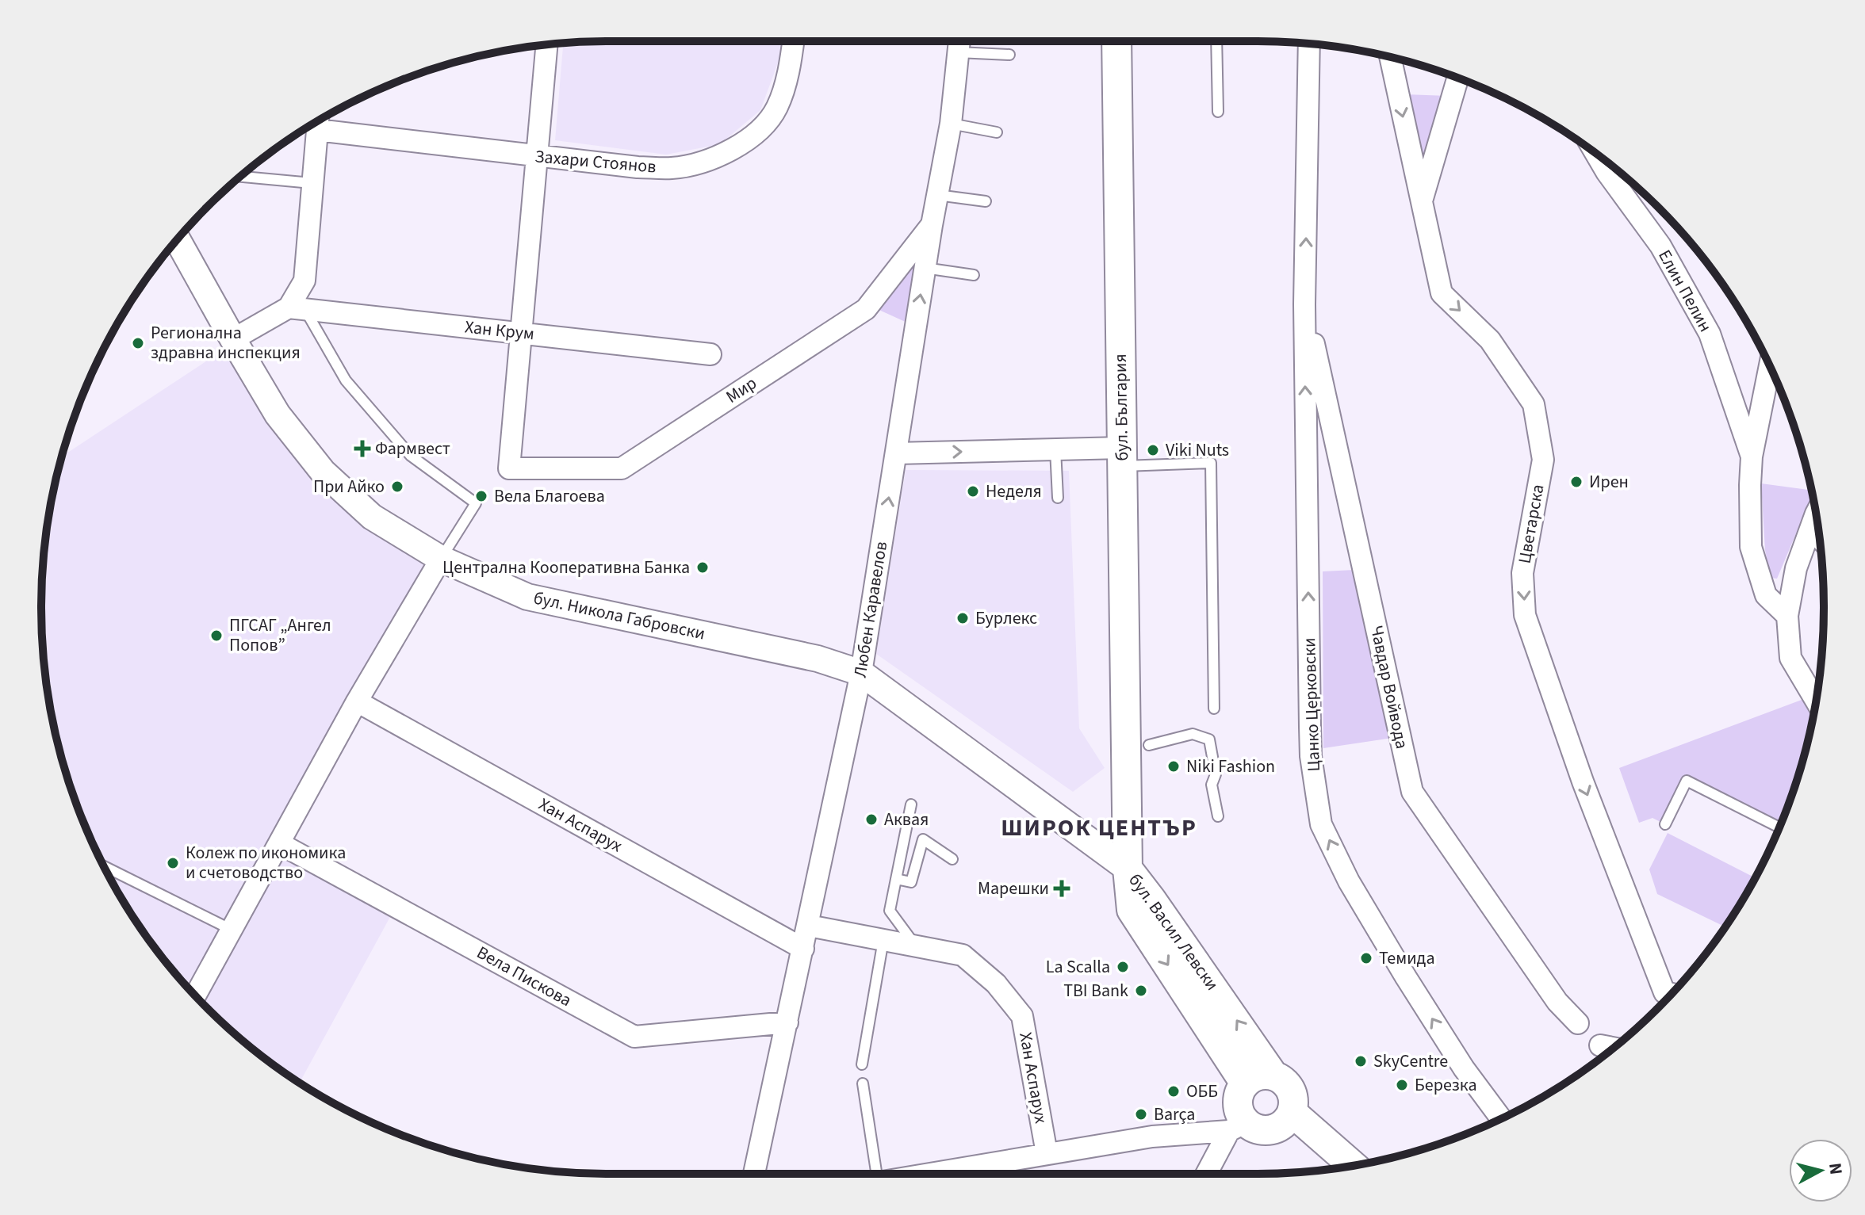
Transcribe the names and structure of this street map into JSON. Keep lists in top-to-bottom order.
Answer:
{
  "streets": {
    "main road": ["бул. България", "бул. Васил Левски"],
    "street": [
      "Захари Стоянов",
      "Елин Пелин",
      "Хан Крум",
      "Мир",
      "Цветарска",
      "Любен Каравелов",
      "бул. Никола Габровски",
      "Чавдар Войвода",
      "Цанко Церковски",
      "Хан Аспарух",
      "Вела Пискова"
    ]
  },
  "crossings": [
    ["Хан Крум", "Мир"],
    ["Мир", "Любен Каравелов"],
    ["бул. България", "бул. Никола Габровски"],
    ["бул. България", "бул. Васил Левски"],
    ["Любен Каравелов", "бул. Никола Габровски"],
    ["Любен Каравелов", "Хан Аспарух"],
    ["Любен Каравелов", "Вела Пискова"],
    ["бул. Никола Габровски", "бул. Васил Левски"],
    ["Чавдар Войвода", "Цанко Церковски"]
  ],
  "one_way": ["Цветарска", "Любен Каравелов", "Цанко Церковски"],
  "districts": ["ШИРОК ЦЕНТЪР"],
  "places": {
    "other": [
      "Регионална здравна инспекция",
      "Viki Nuts",
      "Ирен",
      "При Айко",
      "Неделя",
      "Вела Благоева",
      "Централна Кооперативна Банка",
      "Бурлекс",
      "ПГСАГ „Ангел Попов”",
      "Niki Fashion",
      "Аквая",
      "Колеж по икономика и счетоводство",
      "Темида",
      "La Scalla",
      "TBI Bank",
      "SkyCentre",
      "Березка",
      "ОББ",
      "Barça"
    ],
    "health": ["Фармвест", "Марешки"]
  },
  "north": "right"
}
